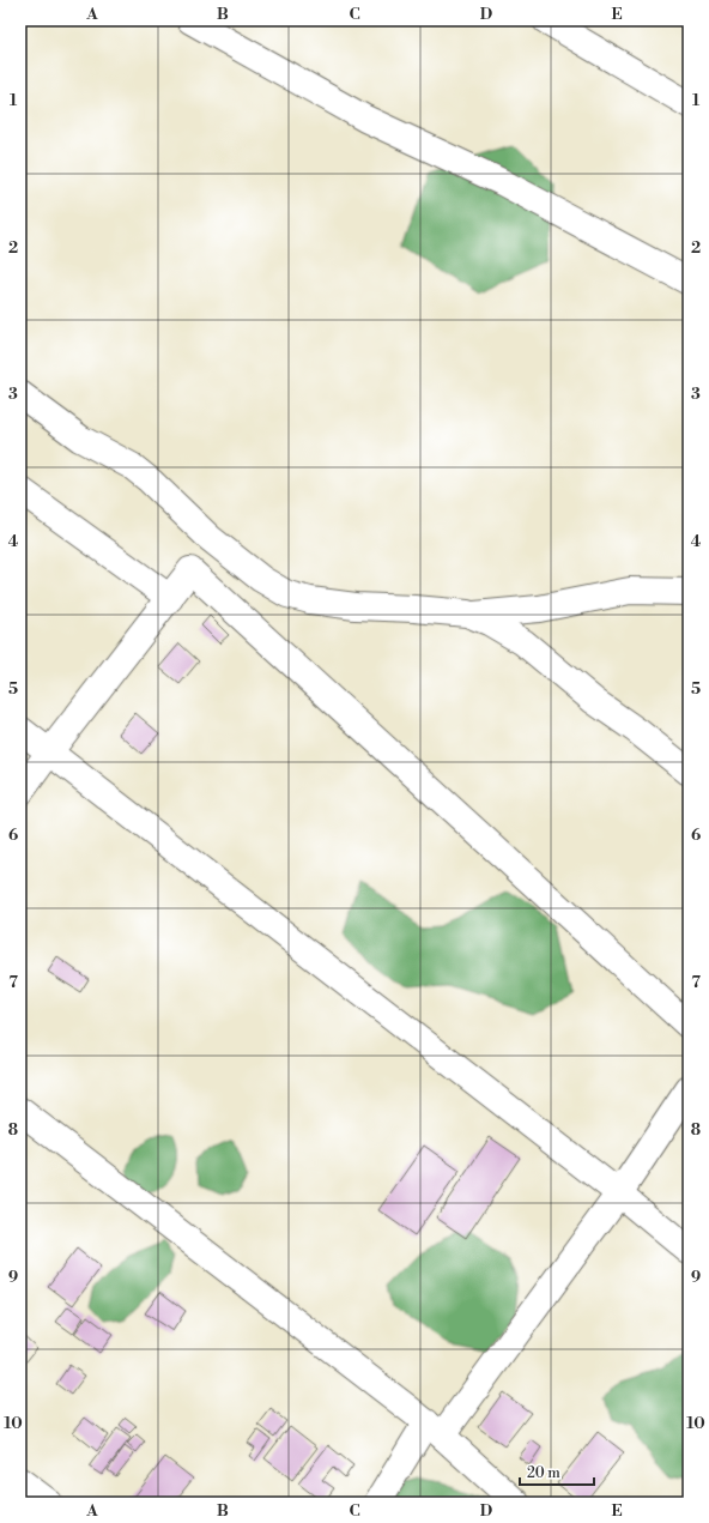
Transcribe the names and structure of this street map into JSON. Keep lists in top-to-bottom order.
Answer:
{
  "scale_bar": "20 m",
  "grid": {
    "columns": [
      "A",
      "B",
      "C",
      "D",
      "E"
    ],
    "rows": [
      "1",
      "2",
      "3",
      "4",
      "5",
      "6",
      "7",
      "8",
      "9",
      "10"
    ]
  }
}
